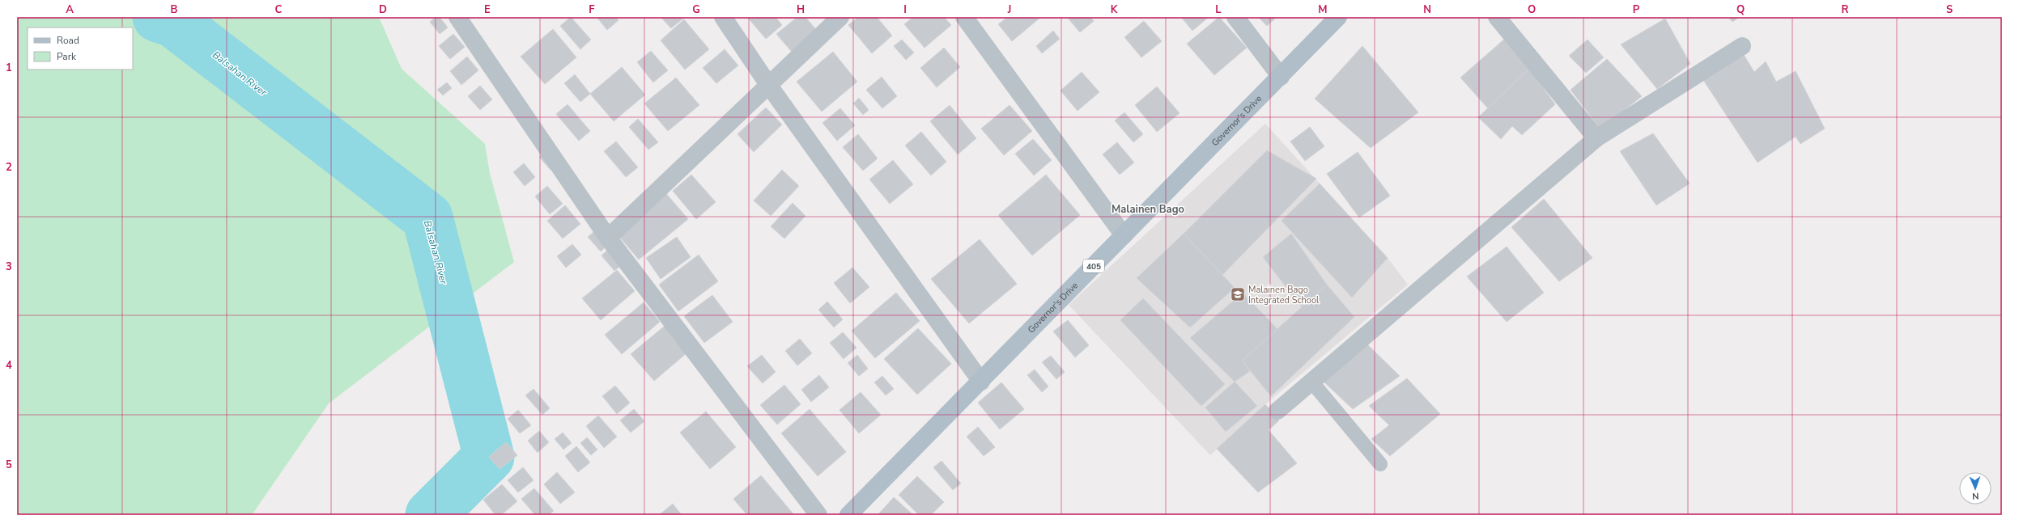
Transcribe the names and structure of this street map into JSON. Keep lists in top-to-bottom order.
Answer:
{
  "streets": {
    "main road": ["Governor's Drive", "405"]
  },
  "districts": ["Malainen Bago"],
  "water": ["Balsahan River"],
  "places": {
    "school or university": ["Malainen Bago Integrated School"]
  },
  "legend": ["Road", "Park"],
  "north": "bottom",
  "grid": {
    "columns": [
      "A",
      "B",
      "C",
      "D",
      "E",
      "F",
      "G",
      "H",
      "I",
      "J",
      "K",
      "L",
      "M",
      "N",
      "O",
      "P",
      "Q",
      "R",
      "S"
    ],
    "rows": [
      "1",
      "2",
      "3",
      "4",
      "5"
    ]
  }
}
